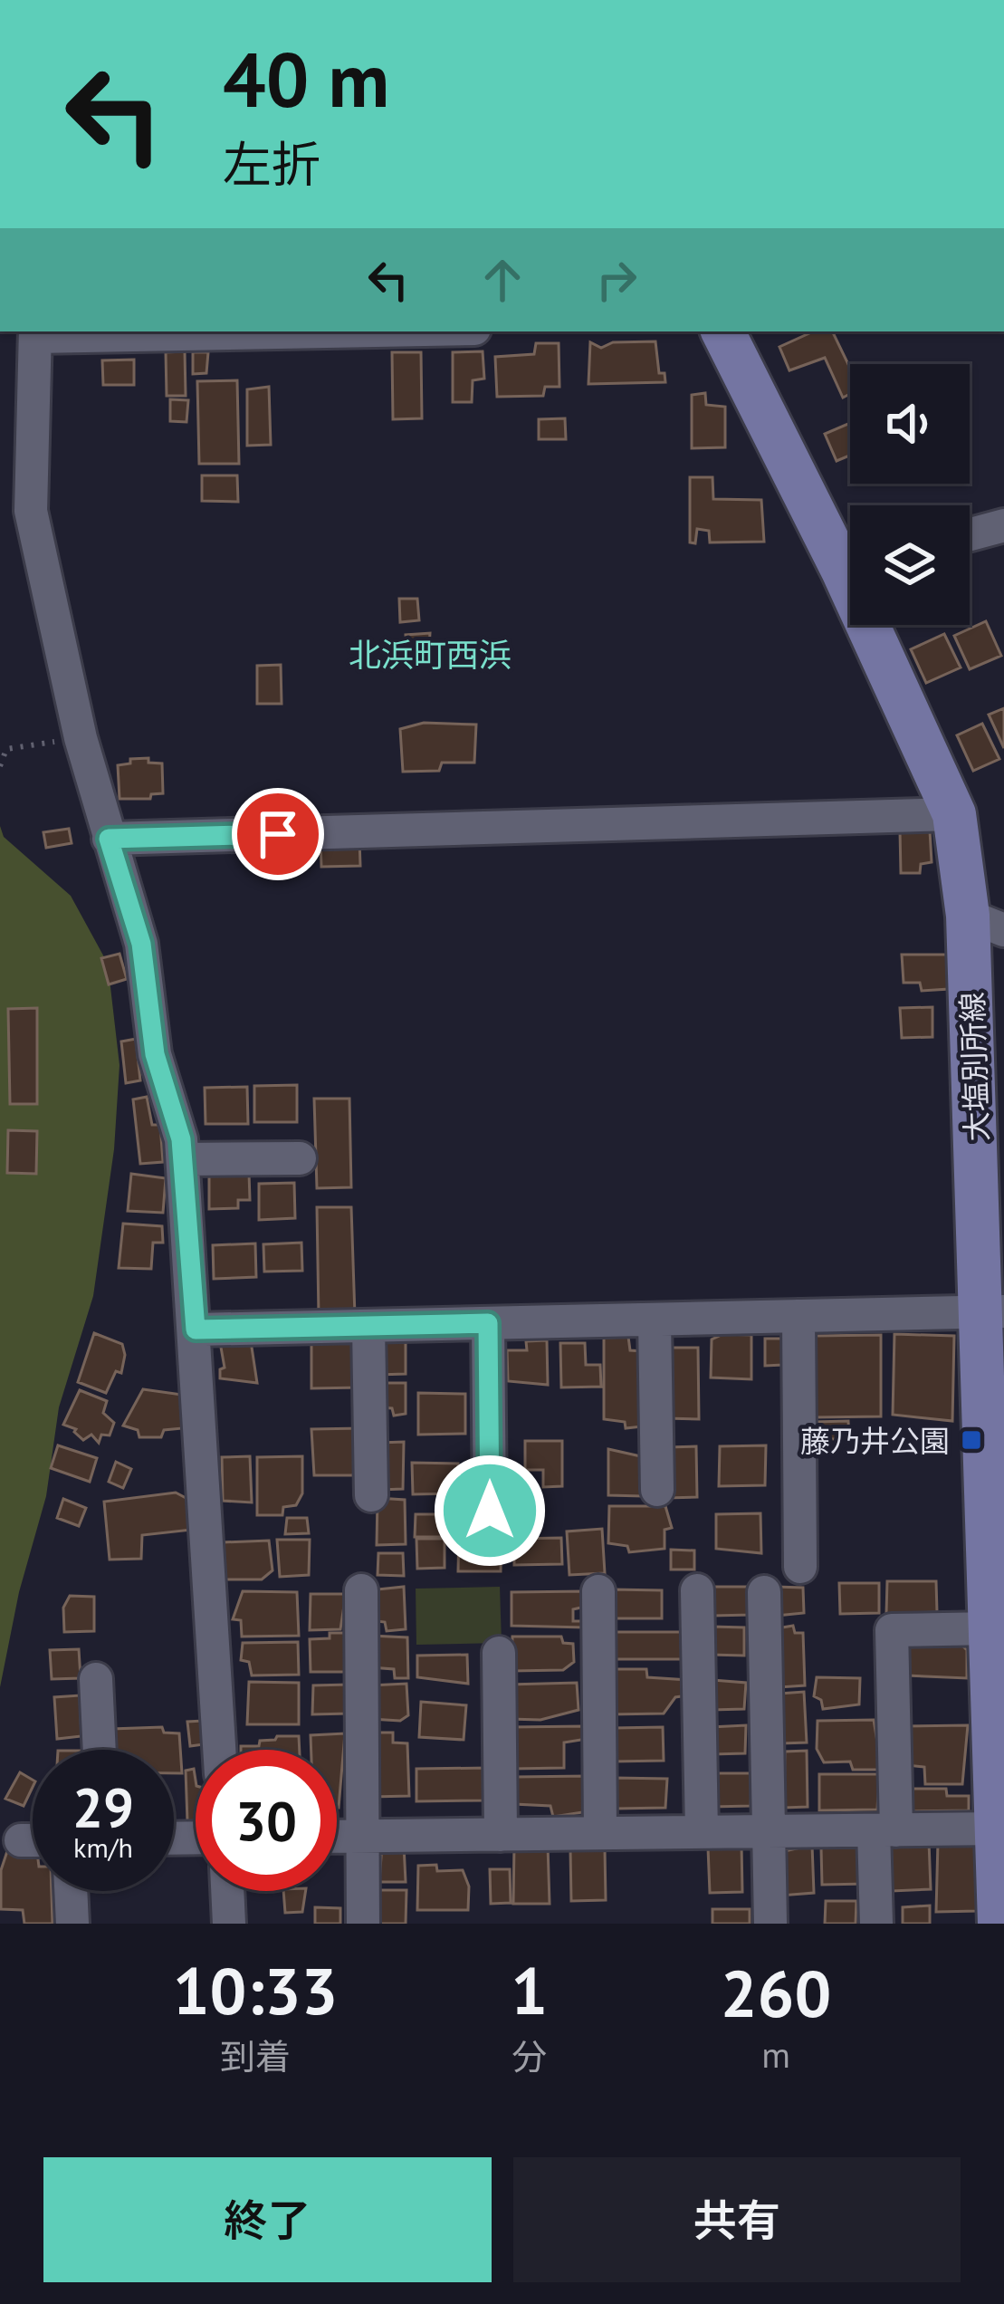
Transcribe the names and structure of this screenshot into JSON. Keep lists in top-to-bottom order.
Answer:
{
  "streets": {
    "main road": ["大塩別所線"]
  },
  "districts": ["北浜町西浜"],
  "places": {
    "transit": ["藤乃井公園"]
  },
  "page": {
    "turn": ["40 m", "左折"],
    "speed": "29 km/h",
    "limit": "30",
    "eta": [
      "10:33",
      "到着",
      "1",
      "分",
      "260",
      "m"
    ],
    "buttons": ["終了", "共有"]
  }
}
